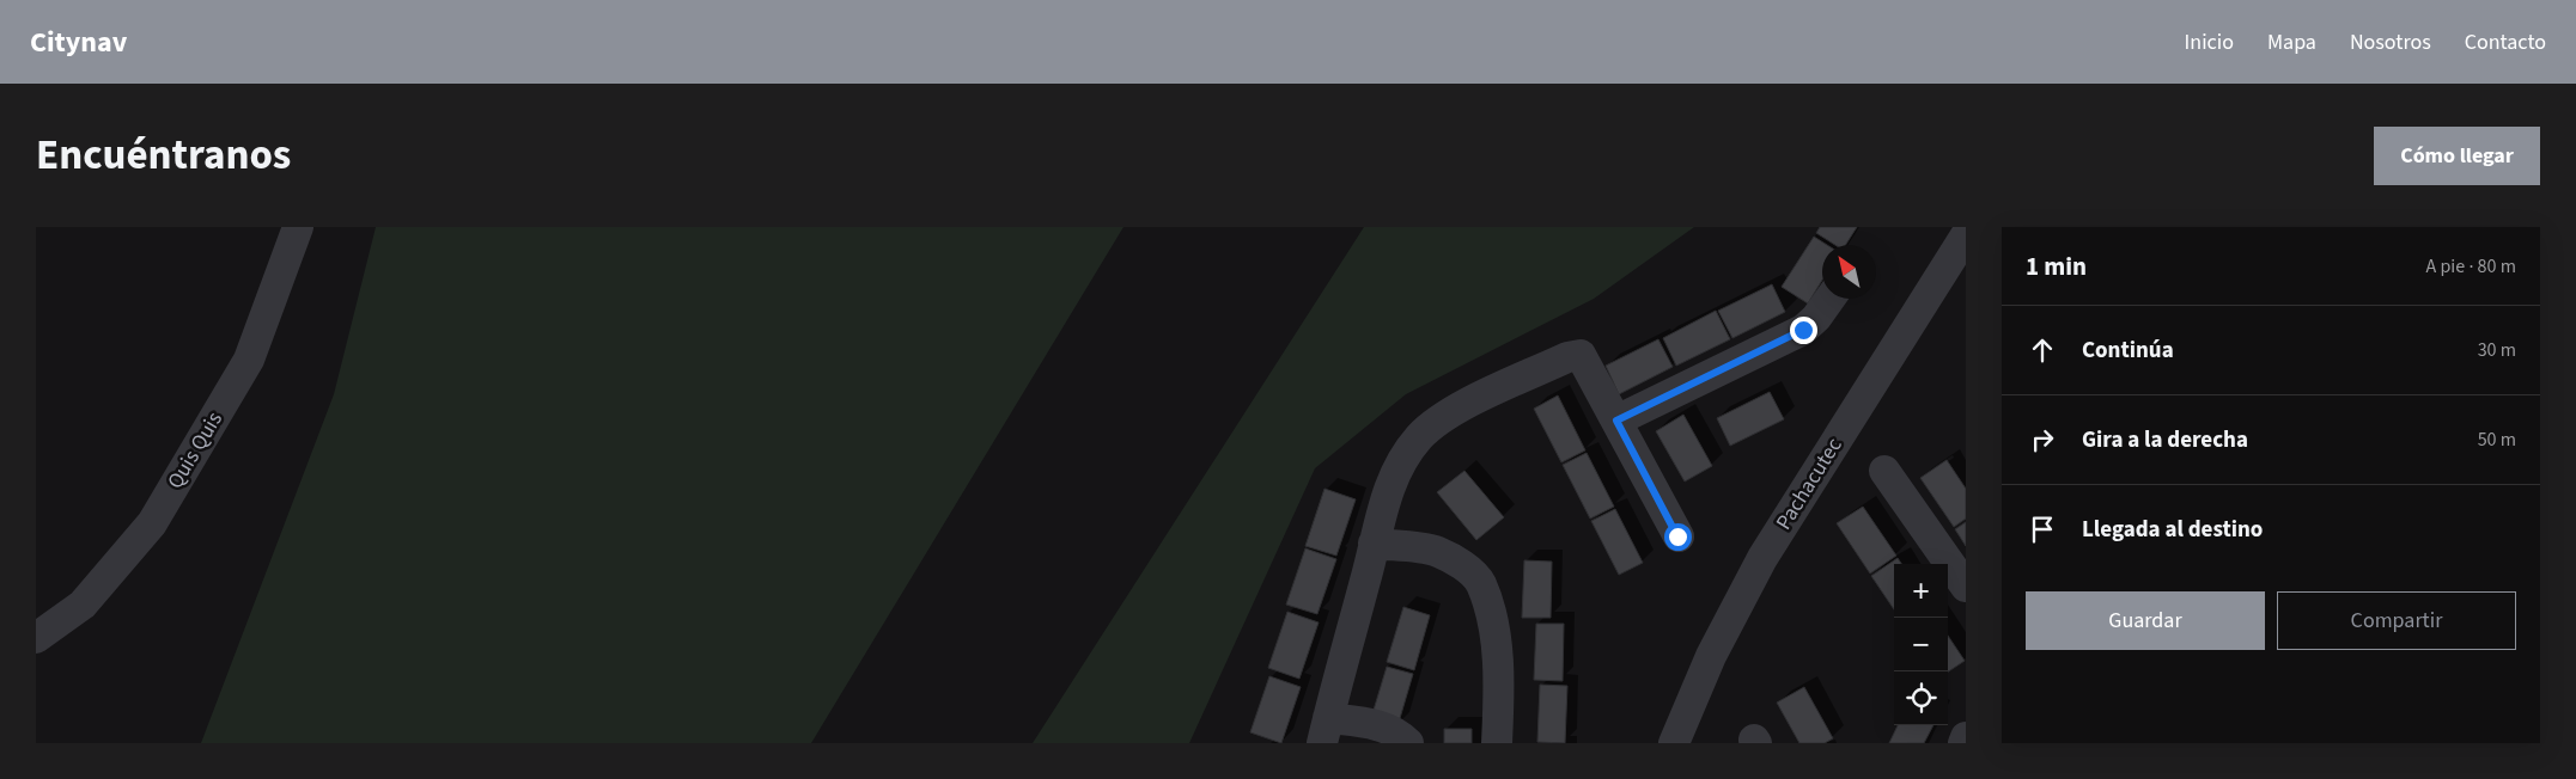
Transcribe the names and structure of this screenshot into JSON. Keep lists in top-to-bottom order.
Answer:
{
  "streets": {
    "street": ["Quis Quis", "Pachacutec"]
  },
  "north": "top left",
  "page": {
    "header": "Citynav",
    "nav": [
      "Inicio",
      "Mapa",
      "Nosotros",
      "Contacto"
    ],
    "title": "Encuéntranos",
    "buttons": [
      "Cómo llegar",
      ["Guardar", "Compartir"]
    ],
    "heading": ["1 min", "A pie · 80 m"],
    "list": [
      ["Continúa", "30 m"],
      ["Gira a la derecha", "50 m"],
      "Llegada al destino"
    ],
    "map_buttons": ["+", "−"]
  }
}
